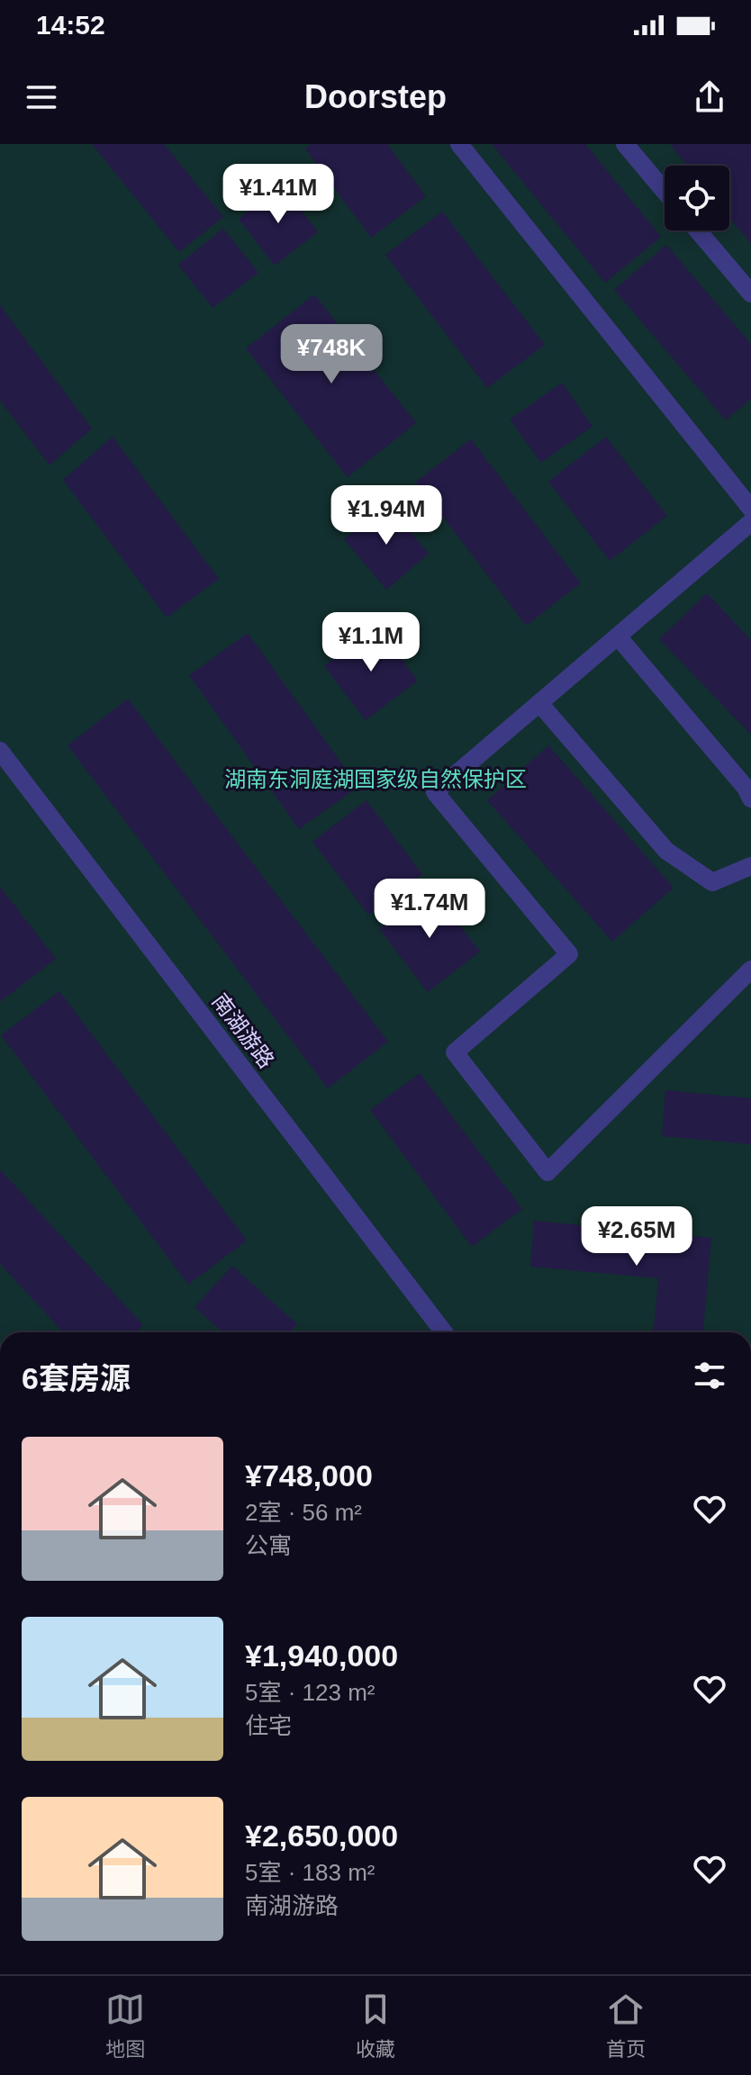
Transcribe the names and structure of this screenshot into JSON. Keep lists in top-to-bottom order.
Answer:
{
  "streets": {
    "street": ["南湖游路"]
  },
  "parks": ["湖南东洞庭湖国家级自然保护区"],
  "page": {
    "status": "14:52",
    "header": "Doorstep",
    "price": [
      "¥1.41M",
      "¥748K",
      "¥1.94M",
      "¥1.1M",
      "¥1.74M",
      "¥2.65M"
    ],
    "heading": "6套房源",
    "list": [
      {
        "name": "¥748,000",
        "note": "2室 · 56 m² · 公寓"
      },
      {
        "name": "¥1,940,000",
        "note": "5室 · 123 m² · 住宅"
      },
      {
        "name": "¥2,650,000",
        "note": "5室 · 183 m² · 南湖游路"
      }
    ],
    "tabs": ["地图", "收藏", "首页"]
  }
}
